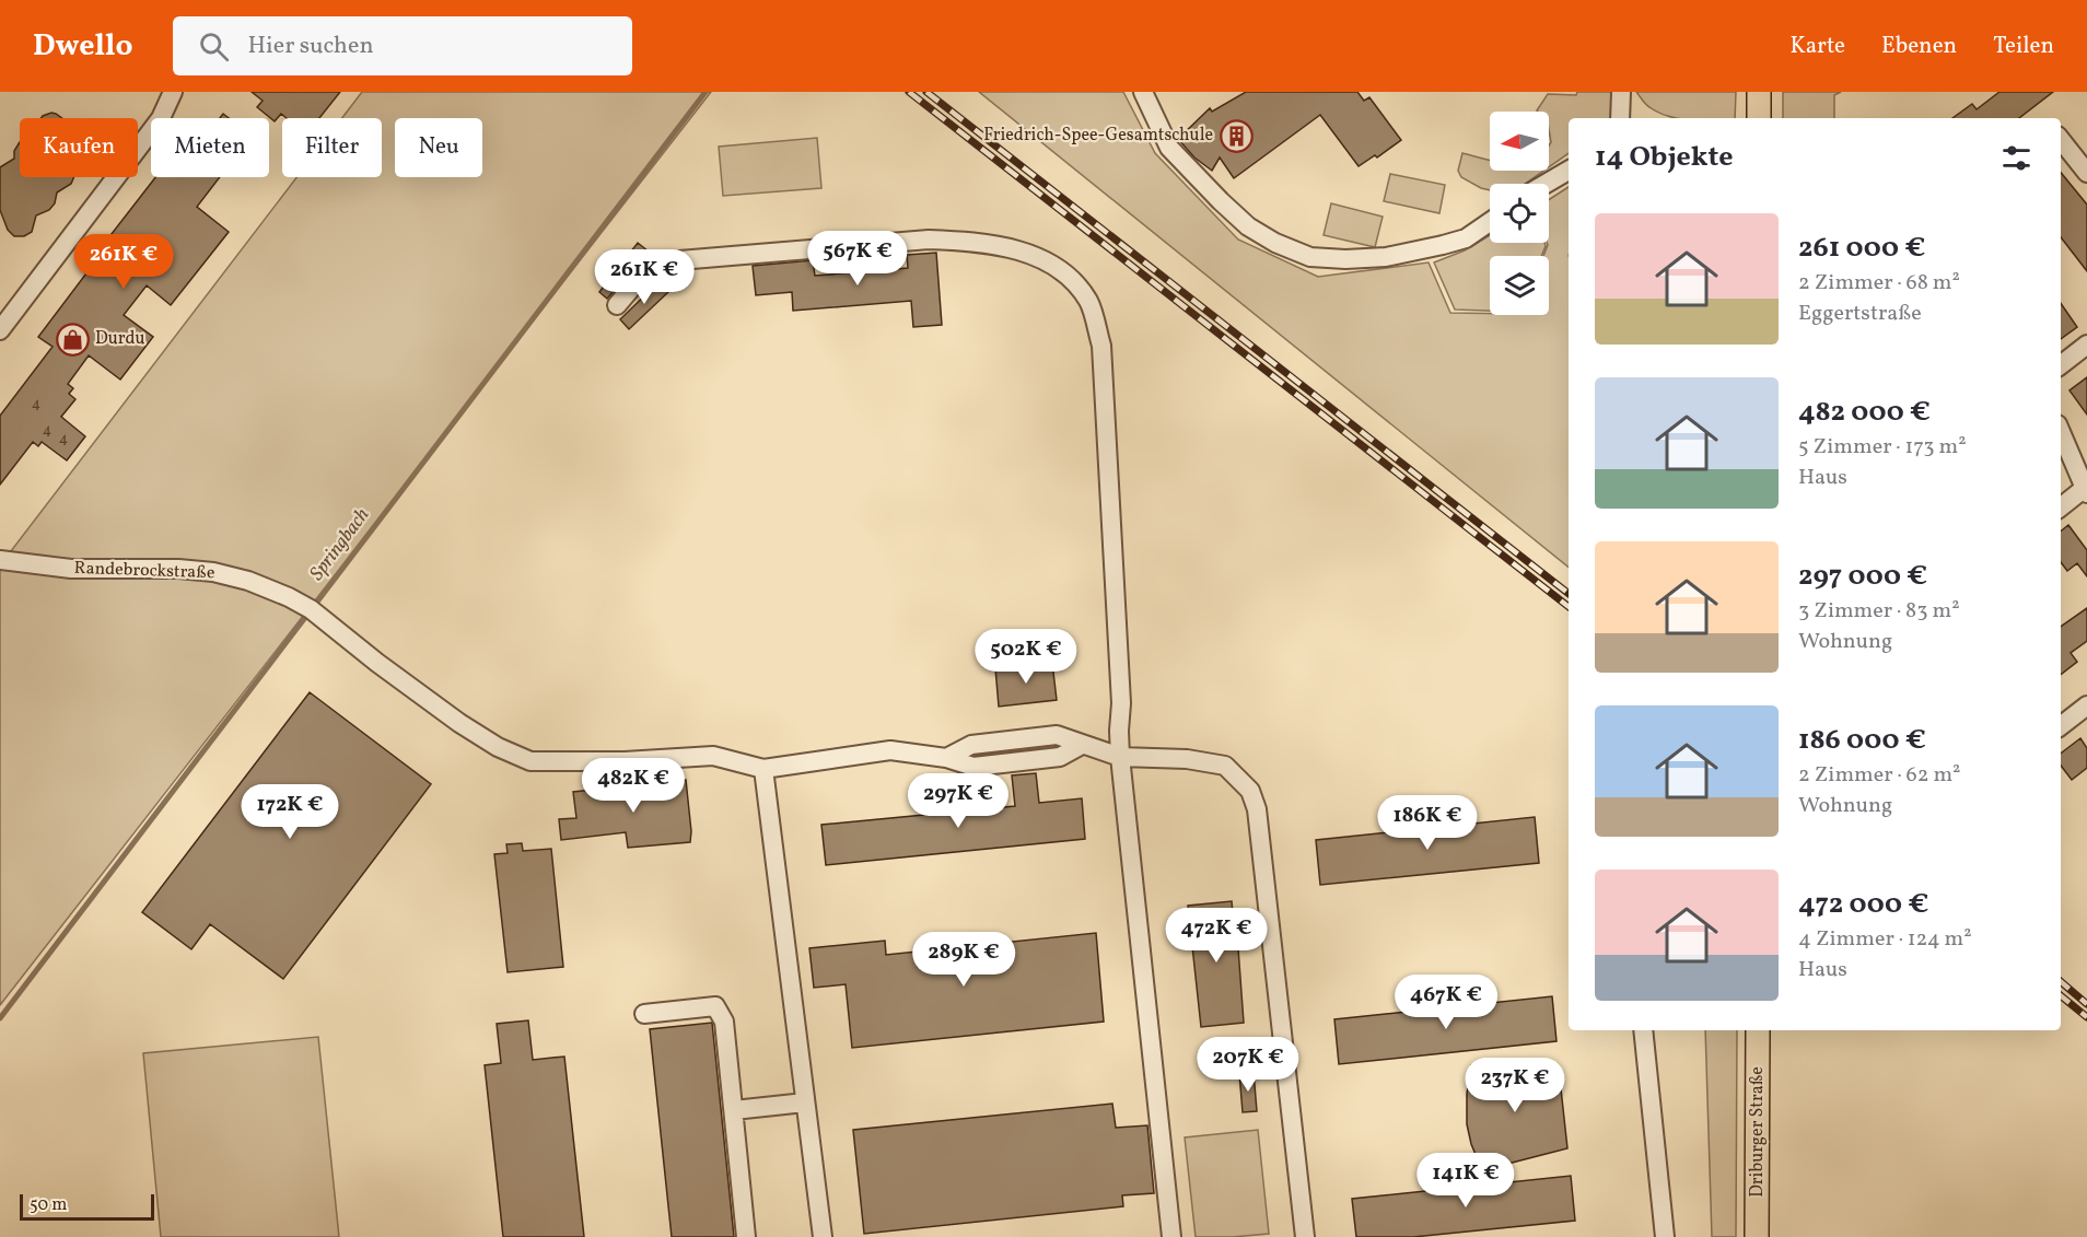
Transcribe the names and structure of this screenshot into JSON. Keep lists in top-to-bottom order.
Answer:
{
  "streets": {
    "main road": ["Driburger Straße"],
    "street": ["Randebrockstraße"]
  },
  "water": ["Springbach"],
  "places": {
    "building": ["Friedrich-Spee-Gesamtschule"],
    "shop": ["Durdu"]
  },
  "house_numbers": ["4", "4", "4"],
  "scale_bar": "50 m",
  "north": "left",
  "page": {
    "header": "Dwello",
    "search": "Hier suchen",
    "nav": ["Karte", "Ebenen", "Teilen"],
    "chip": [
      "Kaufen",
      "Mieten",
      "Filter",
      "Neu"
    ],
    "heading": "14 Objekte",
    "list": [
      {
        "name": "261 000 €",
        "note": "2 Zimmer · 68 m² · Eggertstraße"
      },
      {
        "name": "482 000 €",
        "note": "5 Zimmer · 173 m² · Haus"
      },
      {
        "name": "297 000 €",
        "note": "3 Zimmer · 83 m² · Wohnung"
      },
      {
        "name": "186 000 €",
        "note": "2 Zimmer · 62 m² · Wohnung"
      },
      {
        "name": "472 000 €",
        "note": "4 Zimmer · 124 m² · Haus"
      }
    ],
    "price": [
      "567K €",
      "261K €",
      "261K €",
      "502K €",
      "482K €",
      "297K €",
      "172K €",
      "186K €",
      "472K €",
      "289K €",
      "467K €",
      "207K €",
      "237K €",
      "141K €"
    ],
    "scale": "50 m"
  }
}
